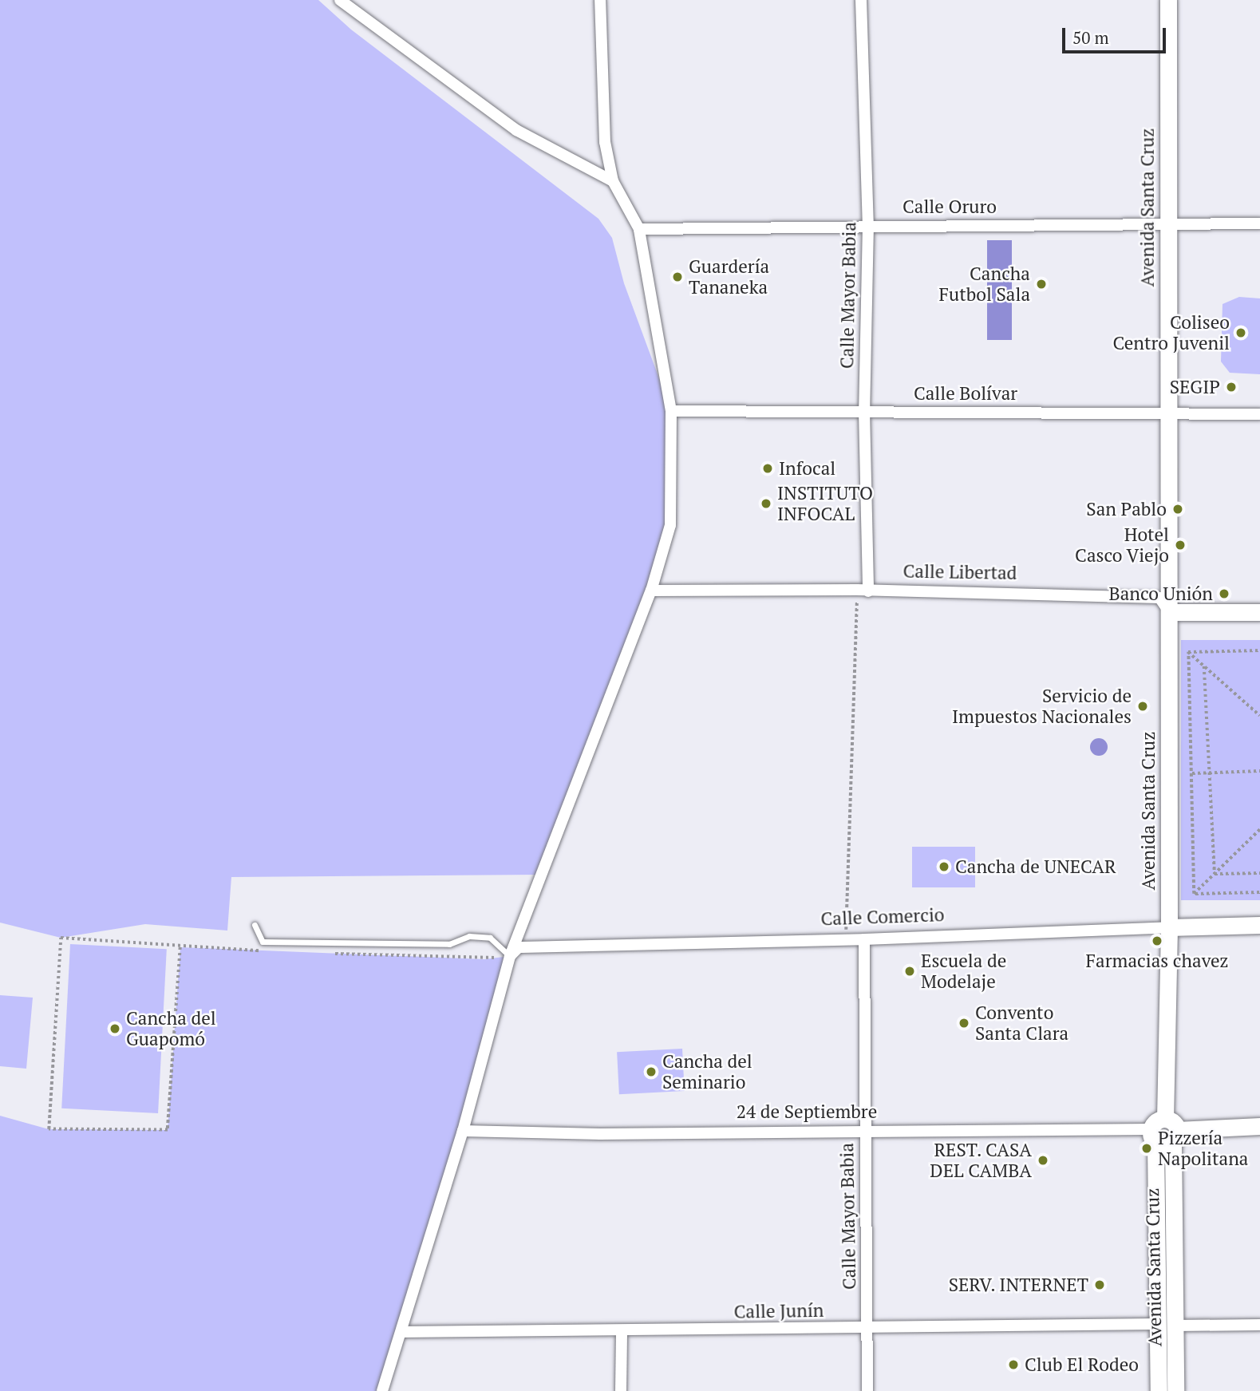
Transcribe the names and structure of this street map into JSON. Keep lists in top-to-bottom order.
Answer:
{
  "streets": {
    "main road": ["Avenida Santa Cruz", "Calle Comercio"],
    "street": [
      "Calle Oruro",
      "Calle Mayor Babia",
      "Calle Bolívar",
      "Calle Libertad",
      "24 de Septiembre",
      "Calle Junín"
    ]
  },
  "crossings": [
    ["Calle Oruro", "Avenida Santa Cruz"],
    ["Calle Oruro", "Calle Mayor Babia"],
    ["Avenida Santa Cruz", "Calle Bolívar"],
    ["Avenida Santa Cruz", "Calle Libertad"],
    ["Avenida Santa Cruz", "Calle Comercio"],
    ["Avenida Santa Cruz", "24 de Septiembre"],
    ["Avenida Santa Cruz", "Calle Junín"],
    ["Calle Mayor Babia", "Calle Bolívar"],
    ["Calle Mayor Babia", "Calle Libertad"],
    ["Calle Mayor Babia", "Calle Comercio"],
    ["Calle Mayor Babia", "24 de Septiembre"],
    ["Calle Mayor Babia", "Calle Junín"]
  ],
  "places": [
    "Guardería Tananeka",
    "Cancha Futbol Sala",
    "Coliseo Centro Juvenil",
    "SEGIP",
    "Infocal",
    "INSTITUTO INFOCAL",
    "San Pablo",
    "Hotel Casco Viejo",
    "Banco Unión",
    "Servicio de Impuestos Nacionales",
    "Cancha de UNECAR",
    "Farmacias chavez",
    "Escuela de Modelaje",
    "Convento Santa Clara",
    "Cancha del Guapomó",
    "Cancha del Seminario",
    "Pizzería Napolitana",
    "REST. CASA DEL CAMBA",
    "SERV. INTERNET",
    "Club El Rodeo"
  ],
  "scale_bar": "50 m"
}
